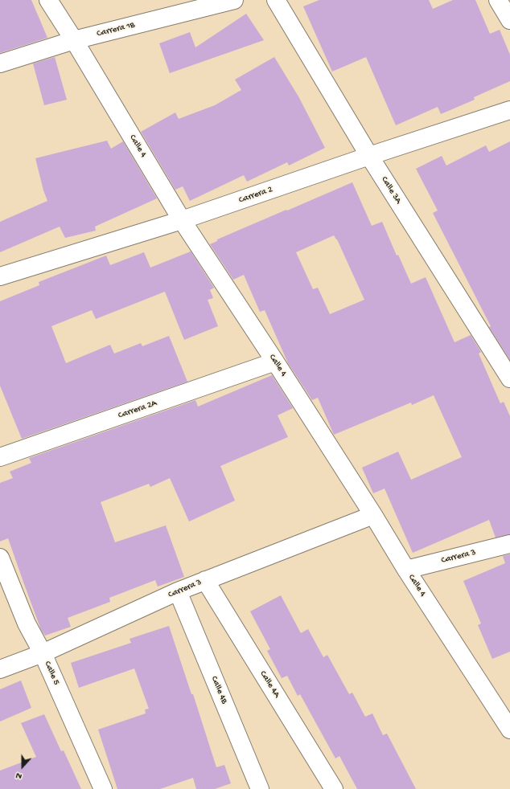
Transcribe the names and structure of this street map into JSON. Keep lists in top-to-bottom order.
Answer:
{
  "streets": {
    "street": [
      "Carrera 1B",
      "Calle 4",
      "Calle 3A",
      "Carrera 2",
      "Carrera 2A",
      "Carrera 3",
      "Calle 5",
      "Calle 4A",
      "Calle 4B"
    ]
  },
  "crossings": [
    ["Carrera 1B", "Calle 4"],
    ["Calle 4", "Carrera 2"],
    ["Calle 4", "Carrera 2A"],
    ["Calle 4", "Carrera 3"],
    ["Calle 3A", "Carrera 2"],
    ["Carrera 3", "Calle 5"],
    ["Carrera 3", "Calle 4A"],
    ["Carrera 3", "Calle 4B"]
  ],
  "north": "bottom"
}
